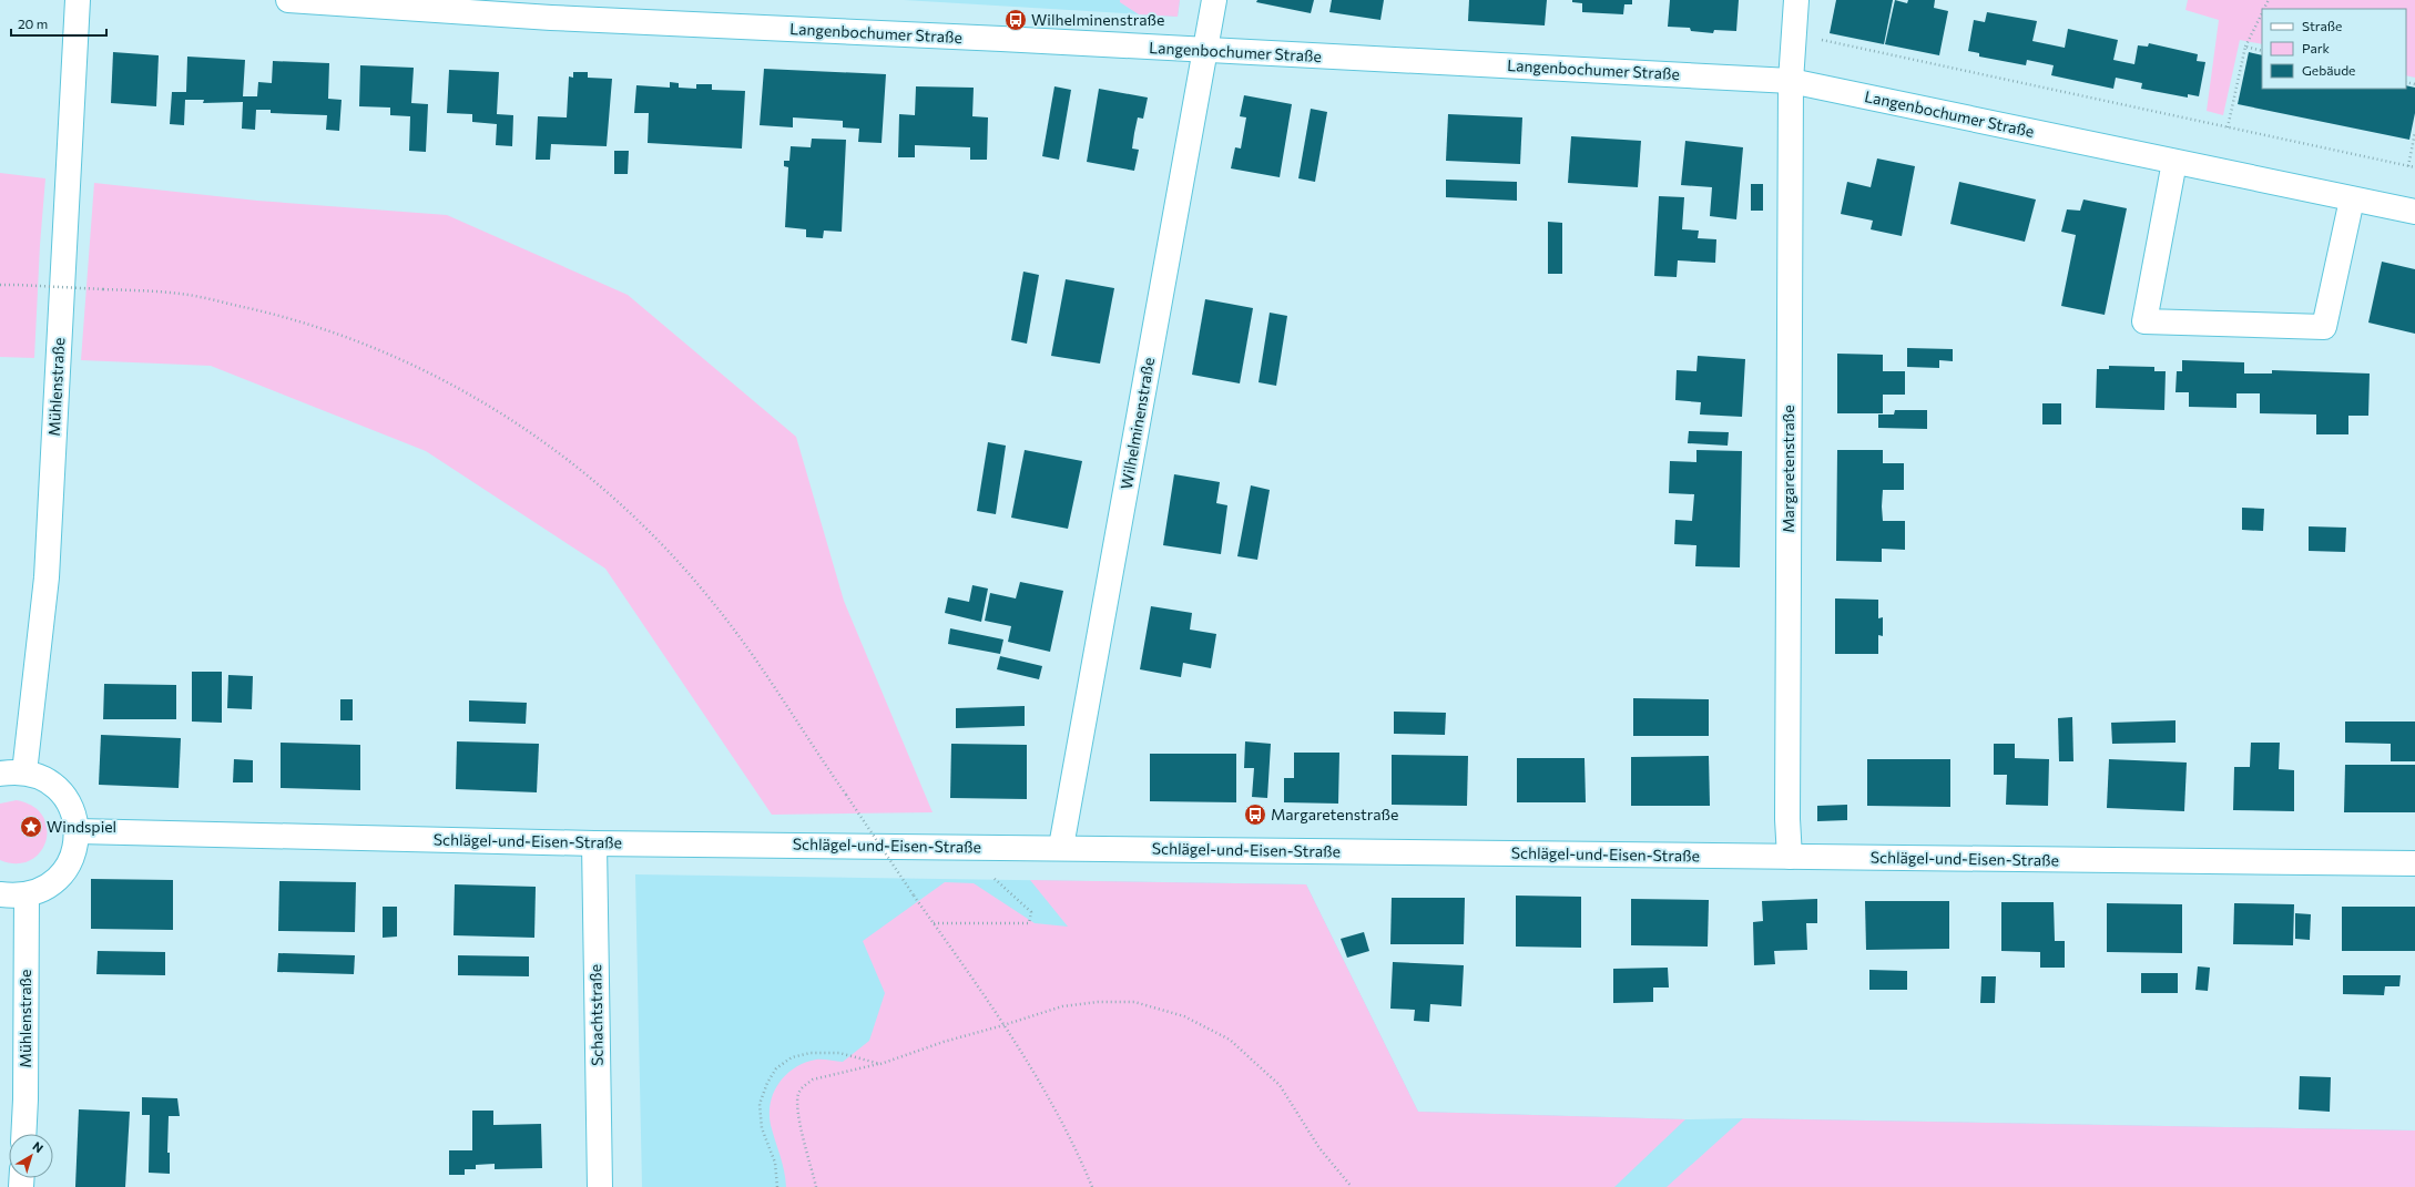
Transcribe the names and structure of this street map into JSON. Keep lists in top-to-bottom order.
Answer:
{
  "streets": {
    "street": [
      "Langenbochumer Straße",
      "Mühlenstraße",
      "Wilhelminenstraße",
      "Margaretenstraße",
      "Schlägel-und-Eisen-Straße",
      "Schachtstraße"
    ]
  },
  "crossings": [
    ["Langenbochumer Straße", "Wilhelminenstraße"],
    ["Langenbochumer Straße", "Margaretenstraße"],
    ["Wilhelminenstraße", "Schlägel-und-Eisen-Straße"],
    ["Margaretenstraße", "Schlägel-und-Eisen-Straße"],
    ["Schlägel-und-Eisen-Straße", "Schachtstraße"]
  ],
  "places": {
    "bus stop": ["Wilhelminenstraße", "Margaretenstraße"],
    "place": ["Windspiel"]
  },
  "legend": ["Straße", "Park", "Gebäude"],
  "scale_bar": "20 m",
  "north": "top right"
}
